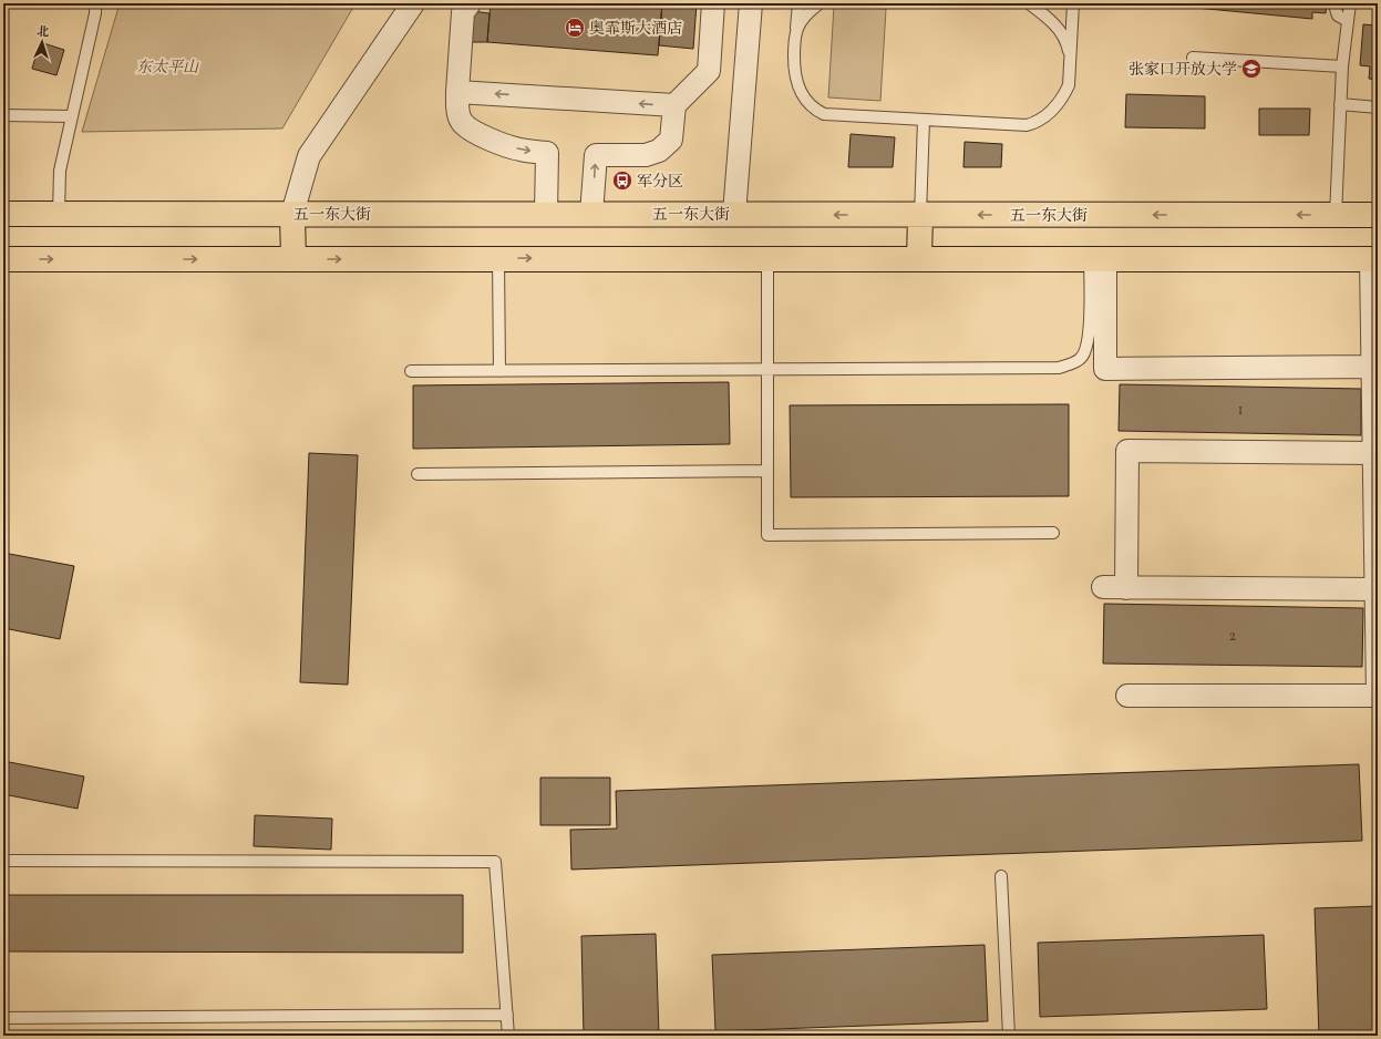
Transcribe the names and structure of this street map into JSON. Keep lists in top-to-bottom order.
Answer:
{
  "streets": {
    "main road": ["五一东大街"]
  },
  "parks": ["东太平山"],
  "places": {
    "hotel": ["奥霏斯大酒店"],
    "school or university": ["张家口开放大学"],
    "bus stop": ["军分区"]
  },
  "house_numbers": ["1", "2"],
  "north": "top"
}
